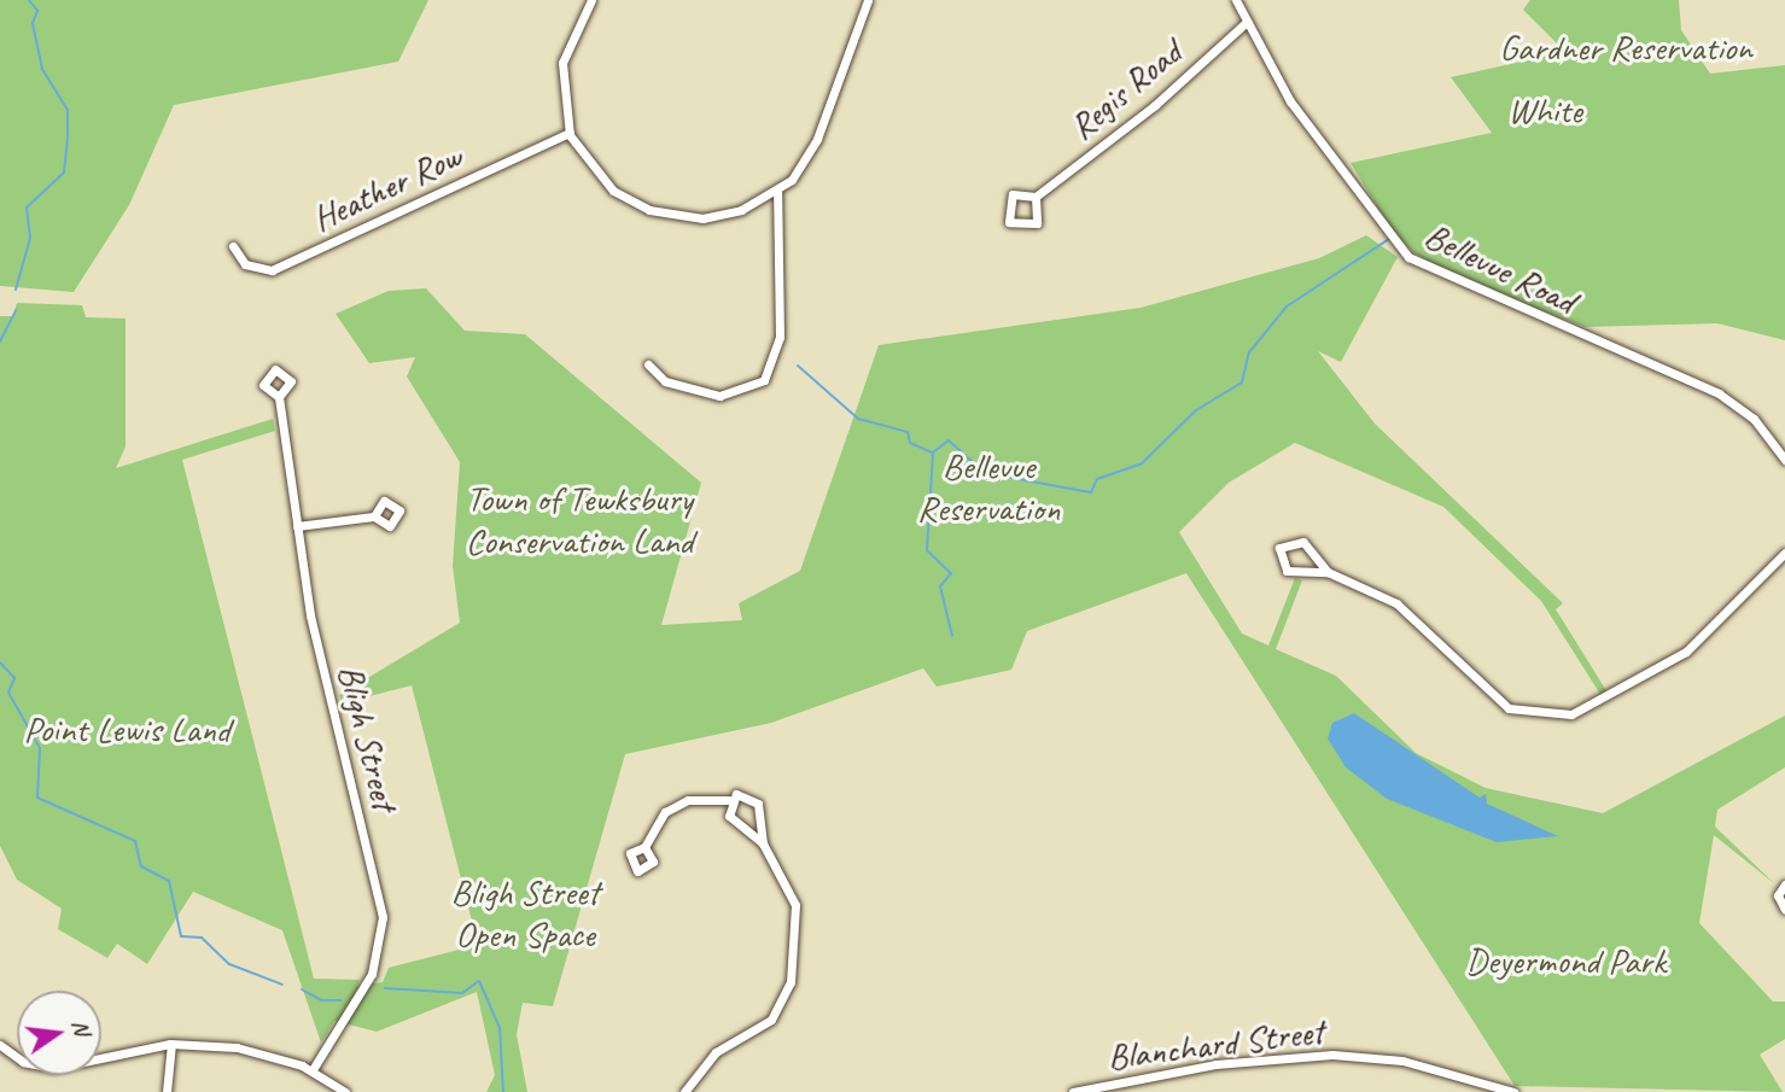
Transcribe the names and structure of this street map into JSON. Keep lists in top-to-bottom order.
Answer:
{
  "streets": {
    "street": [
      "Regis Road",
      "Heather Row",
      "Bellevue Road",
      "Bligh Street",
      "Blanchard Street"
    ]
  },
  "crossings": [
    ["Regis Road", "Bellevue Road"]
  ],
  "parks": [
    "Gardner Reservation",
    "White",
    "Bellevue Reservation",
    "Town of Tewksbury Conservation Land",
    "Point Lewis Land",
    "Bligh Street Open Space",
    "Deyermond Park"
  ],
  "north": "right"
}
